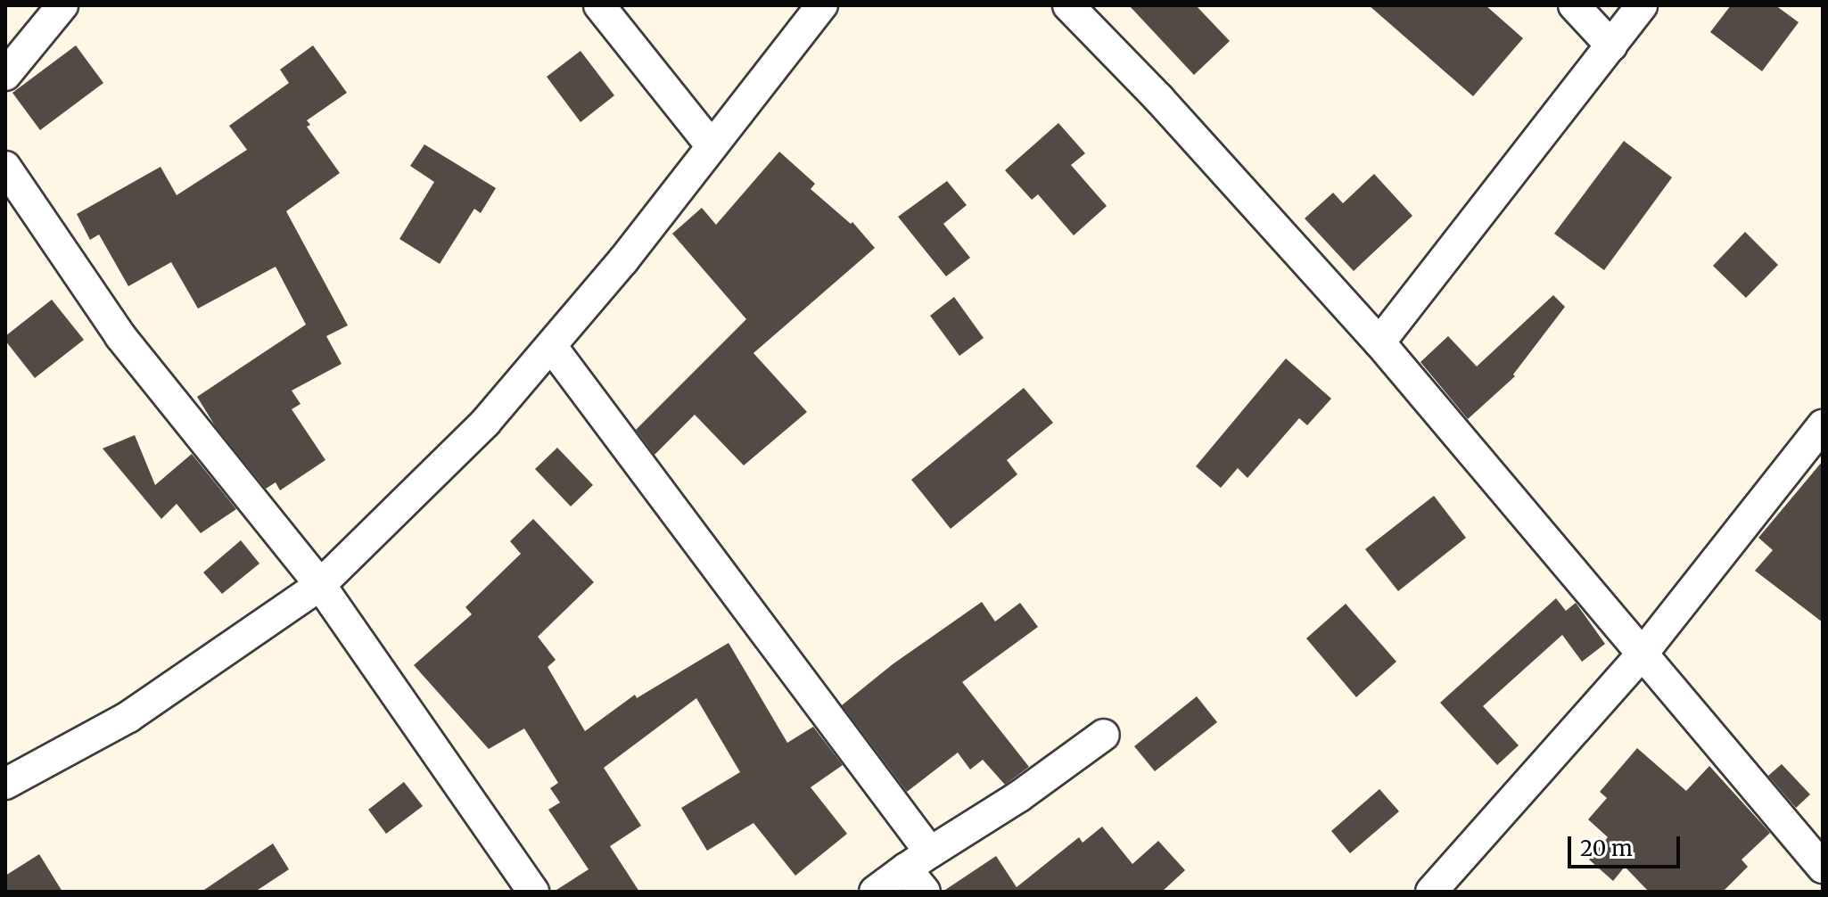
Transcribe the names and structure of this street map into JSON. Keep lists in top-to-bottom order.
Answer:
{
  "scale_bar": "20 m"
}
